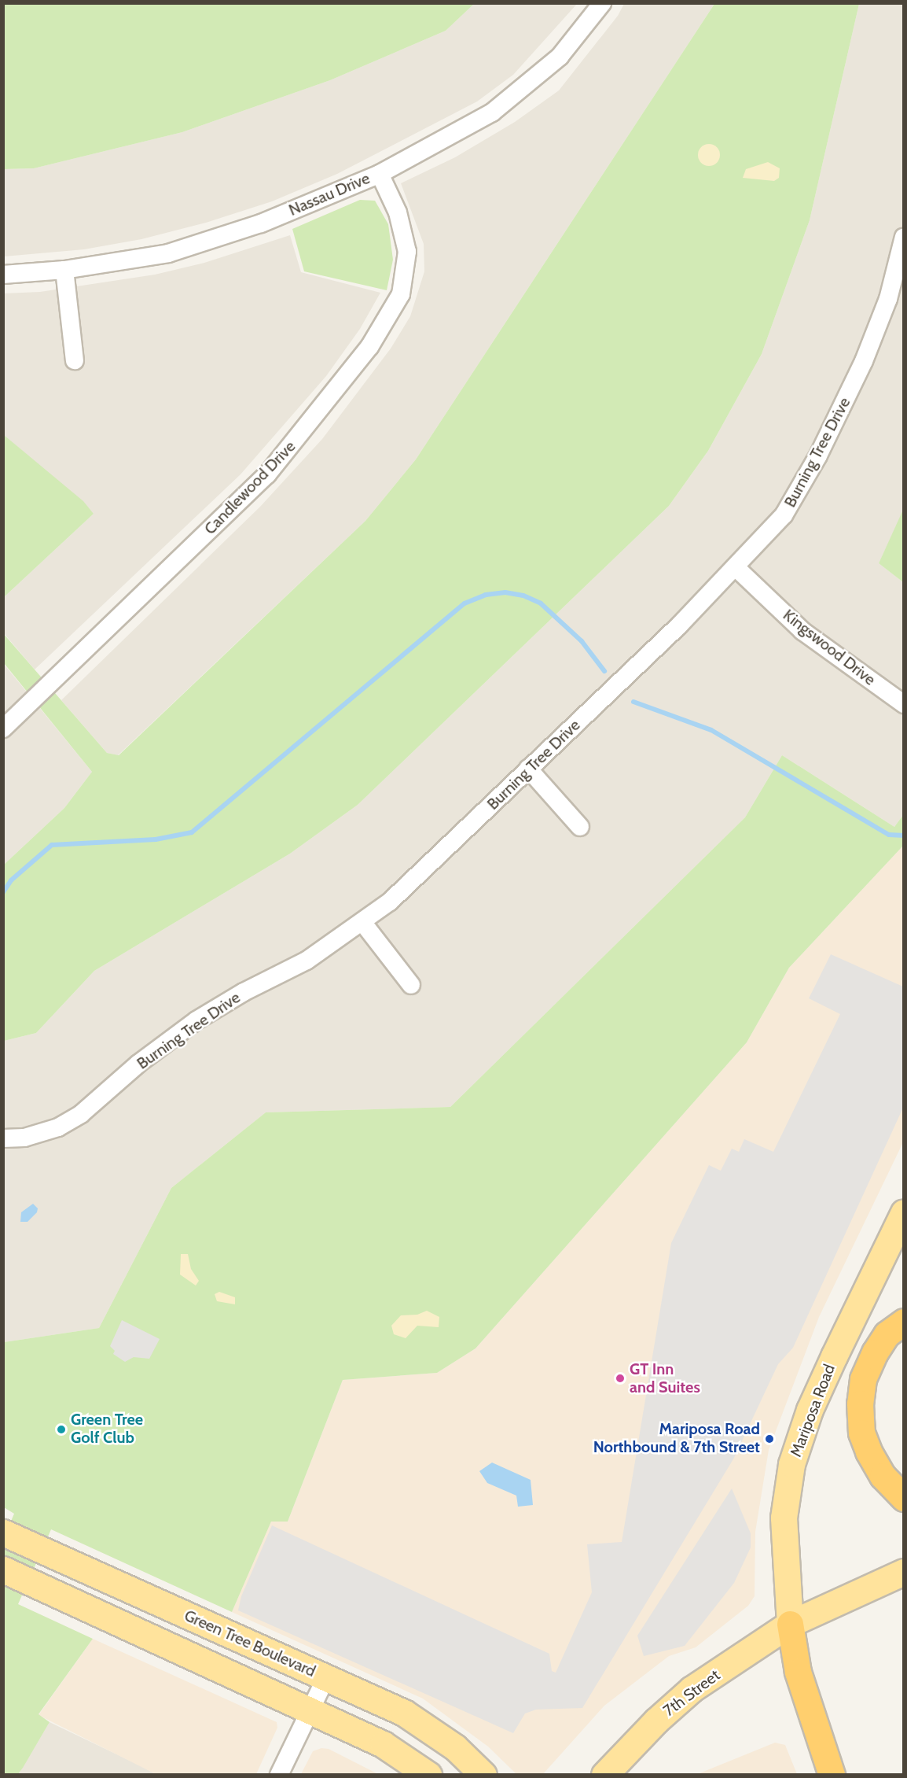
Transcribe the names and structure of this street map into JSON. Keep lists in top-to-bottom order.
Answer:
{
  "streets": {
    "main road": ["Mariposa Road", "Green Tree Boulevard", "7th Street"],
    "street": [
      "Nassau Drive",
      "Burning Tree Drive",
      "Candlewood Drive",
      "Kingswood Drive"
    ]
  },
  "crossings": [
    ["Nassau Drive", "Candlewood Drive"],
    ["Burning Tree Drive", "Kingswood Drive"],
    ["Mariposa Road", "7th Street"]
  ],
  "places": ["GT Inn and Suites", "Green Tree Golf Club", "Mariposa Road Northbound & 7th Street"]
}
